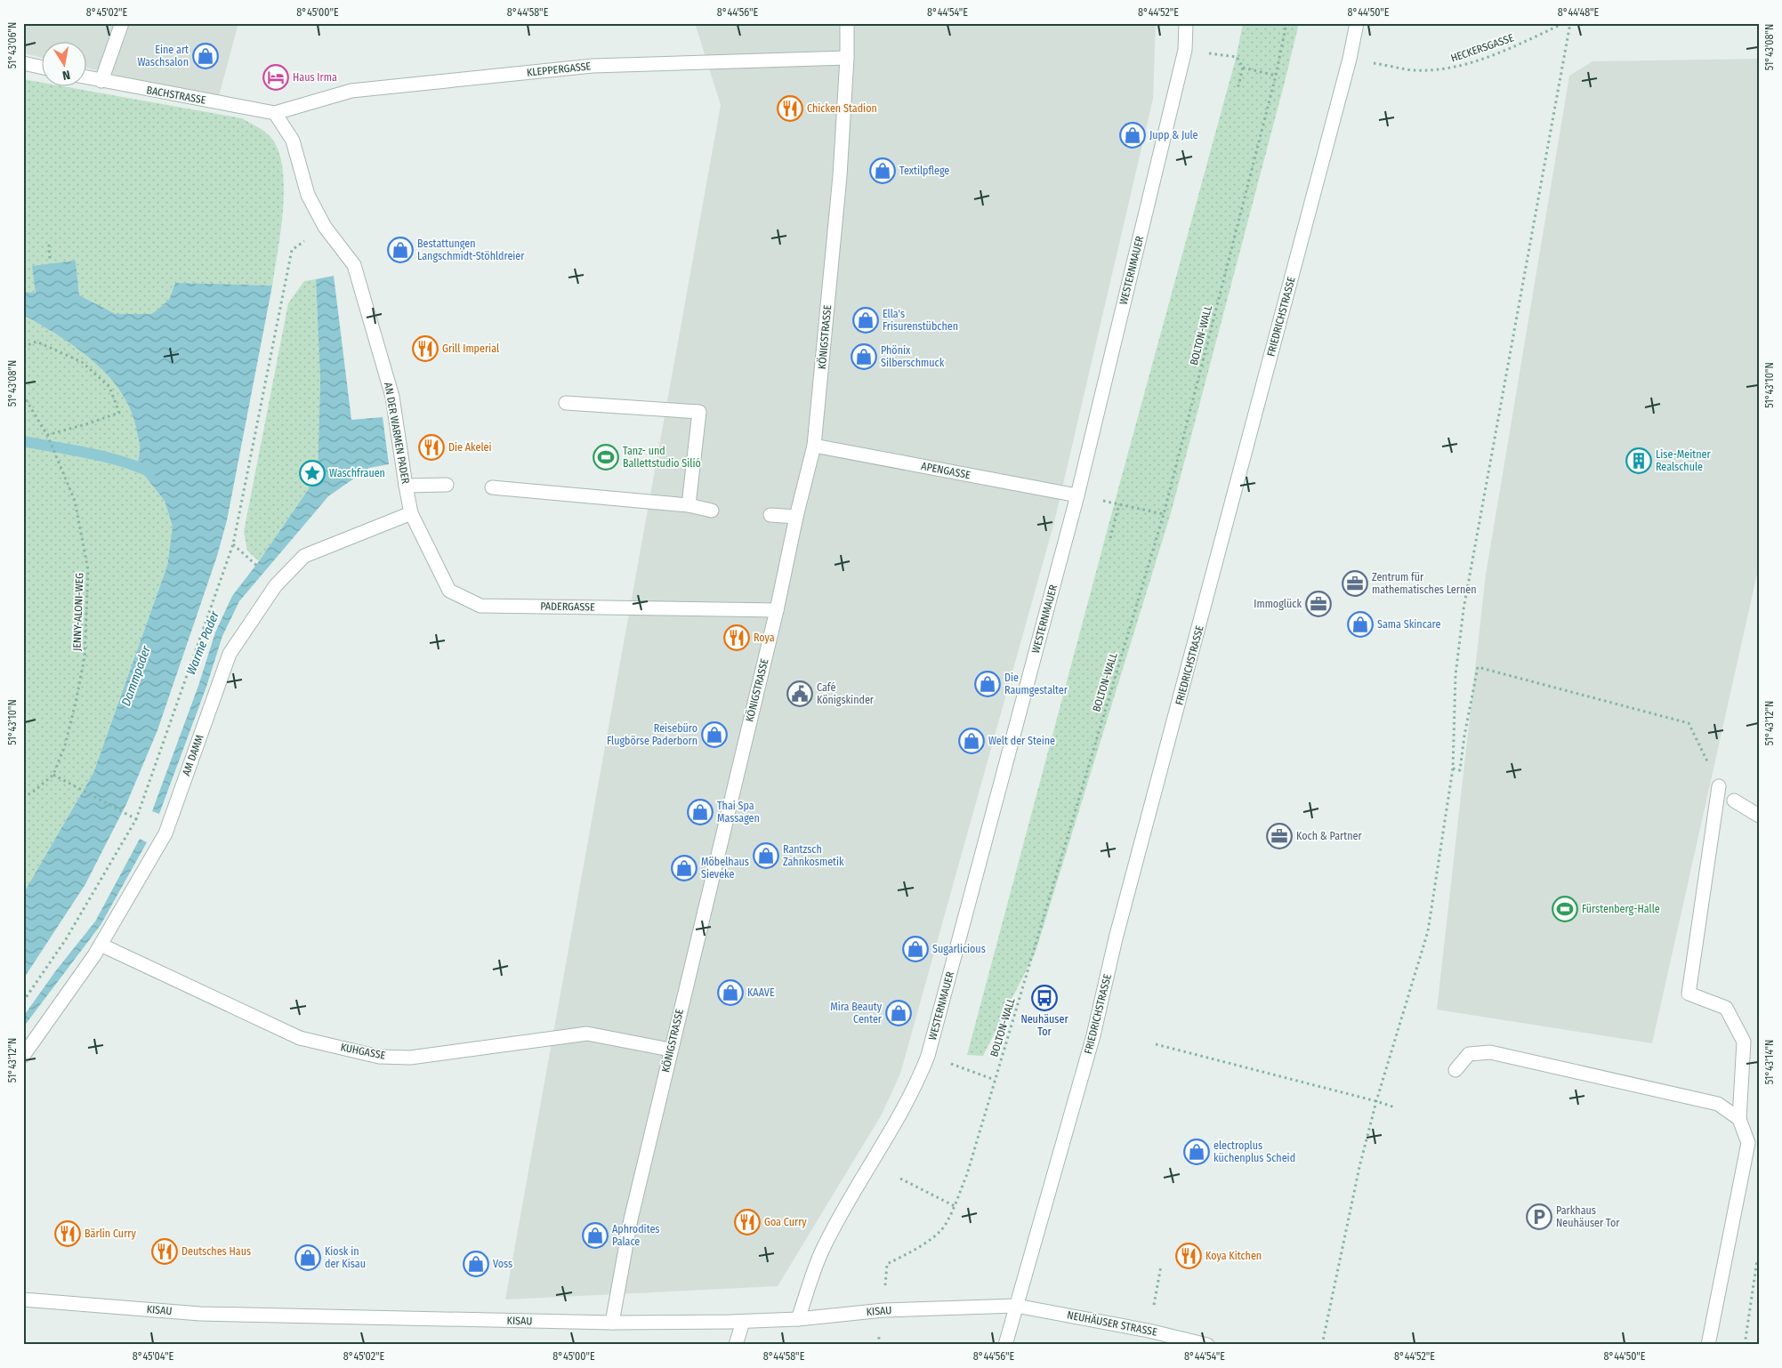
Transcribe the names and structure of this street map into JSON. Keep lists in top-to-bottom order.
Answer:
{
  "streets": {
    "street": [
      "KLEPPERGASSE",
      "BACHSTRASSE",
      "WESTERNMAUER",
      "FRIEDRICHSTRASSE",
      "KÖNIGSTRASSE",
      "AN DER WARMEN PADER",
      "APENGASSE",
      "PADERGASSE",
      "AM DAMM",
      "KUHGASSE",
      "KISAU",
      "NEUHÄUSER STRASSE"
    ],
    "path": ["HECKERSGASSE", "BOLTON-WALL", "JENNY-ALONI-WEG"]
  },
  "crossings": [
    ["HECKERSGASSE", "FRIEDRICHSTRASSE"],
    ["KLEPPERGASSE", "BACHSTRASSE"],
    ["KLEPPERGASSE", "KÖNIGSTRASSE"],
    ["KLEPPERGASSE", "AN DER WARMEN PADER"],
    ["BACHSTRASSE", "AN DER WARMEN PADER"],
    ["WESTERNMAUER", "APENGASSE"],
    ["WESTERNMAUER", "KISAU"],
    ["FRIEDRICHSTRASSE", "KISAU"],
    ["FRIEDRICHSTRASSE", "NEUHÄUSER STRASSE"],
    ["BOLTON-WALL", "KISAU"],
    ["KÖNIGSTRASSE", "APENGASSE"],
    ["KÖNIGSTRASSE", "PADERGASSE"],
    ["KÖNIGSTRASSE", "KUHGASSE"],
    ["KÖNIGSTRASSE", "KISAU"],
    ["AN DER WARMEN PADER", "PADERGASSE"],
    ["AN DER WARMEN PADER", "AM DAMM"],
    ["PADERGASSE", "AM DAMM"],
    ["AM DAMM", "KUHGASSE"],
    ["KISAU", "NEUHÄUSER STRASSE"]
  ],
  "water": ["Warme Pader", "Dammpader"],
  "places": {
    "shop": [
      "Eine art Waschsalon",
      "Jupp & Jule",
      "Textilpflege",
      "Bestattungen Langschmidt-Stöhldreier",
      "Ella's Frisurenstübchen",
      "Phönix Silberschmuck",
      "Sama Skincare",
      "Die Raumgestalter",
      "Reisebüro Flugbörse Paderborn",
      "Welt der Steine",
      "Thai Spa Massagen",
      "Rantzsch Zahnkosmetik",
      "Möbelhaus Sieveke",
      "Sugarlicious",
      "KAAVE",
      "Mira Beauty Center",
      "electroplus küchenplus Scheid",
      "Aphrodites Palace",
      "Kiosk in der Kisau",
      "Voss"
    ],
    "hotel": ["Haus Irma"],
    "restaurant": [
      "Chicken Stadion",
      "Grill Imperial",
      "Die Akelei",
      "Roya",
      "Goa Curry",
      "Bärlin Curry",
      "Deutsches Haus",
      "Koya Kitchen"
    ],
    "sports": ["Tanz- und Ballettstudio Silió", "Fürstenberg-Halle"],
    "building": ["Lise-Meitner Realschule"],
    "place": ["Waschfrauen"],
    "office": ["Zentrum für mathematisches Lernen", "Immoglück", "Koch & Partner"],
    "public building": ["Café Königskinder"],
    "bus stop": ["Neuhäuser Tor"],
    "parking": ["Parkhaus Neuhäuser Tor"]
  },
  "north": "bottom",
  "coordinates": [
    "8°45'02\"E",
    "8°45'00\"E",
    "8°44'58\"E",
    "8°44'56\"E",
    "8°44'54\"E",
    "8°44'52\"E",
    "8°44'50\"E",
    "8°44'48\"E",
    "51°43'06\"N",
    "51°43'08\"N",
    "51°43'10\"N",
    "51°43'12\"N",
    "51°43'14\"N",
    "8°45'04\"E"
  ]
}
